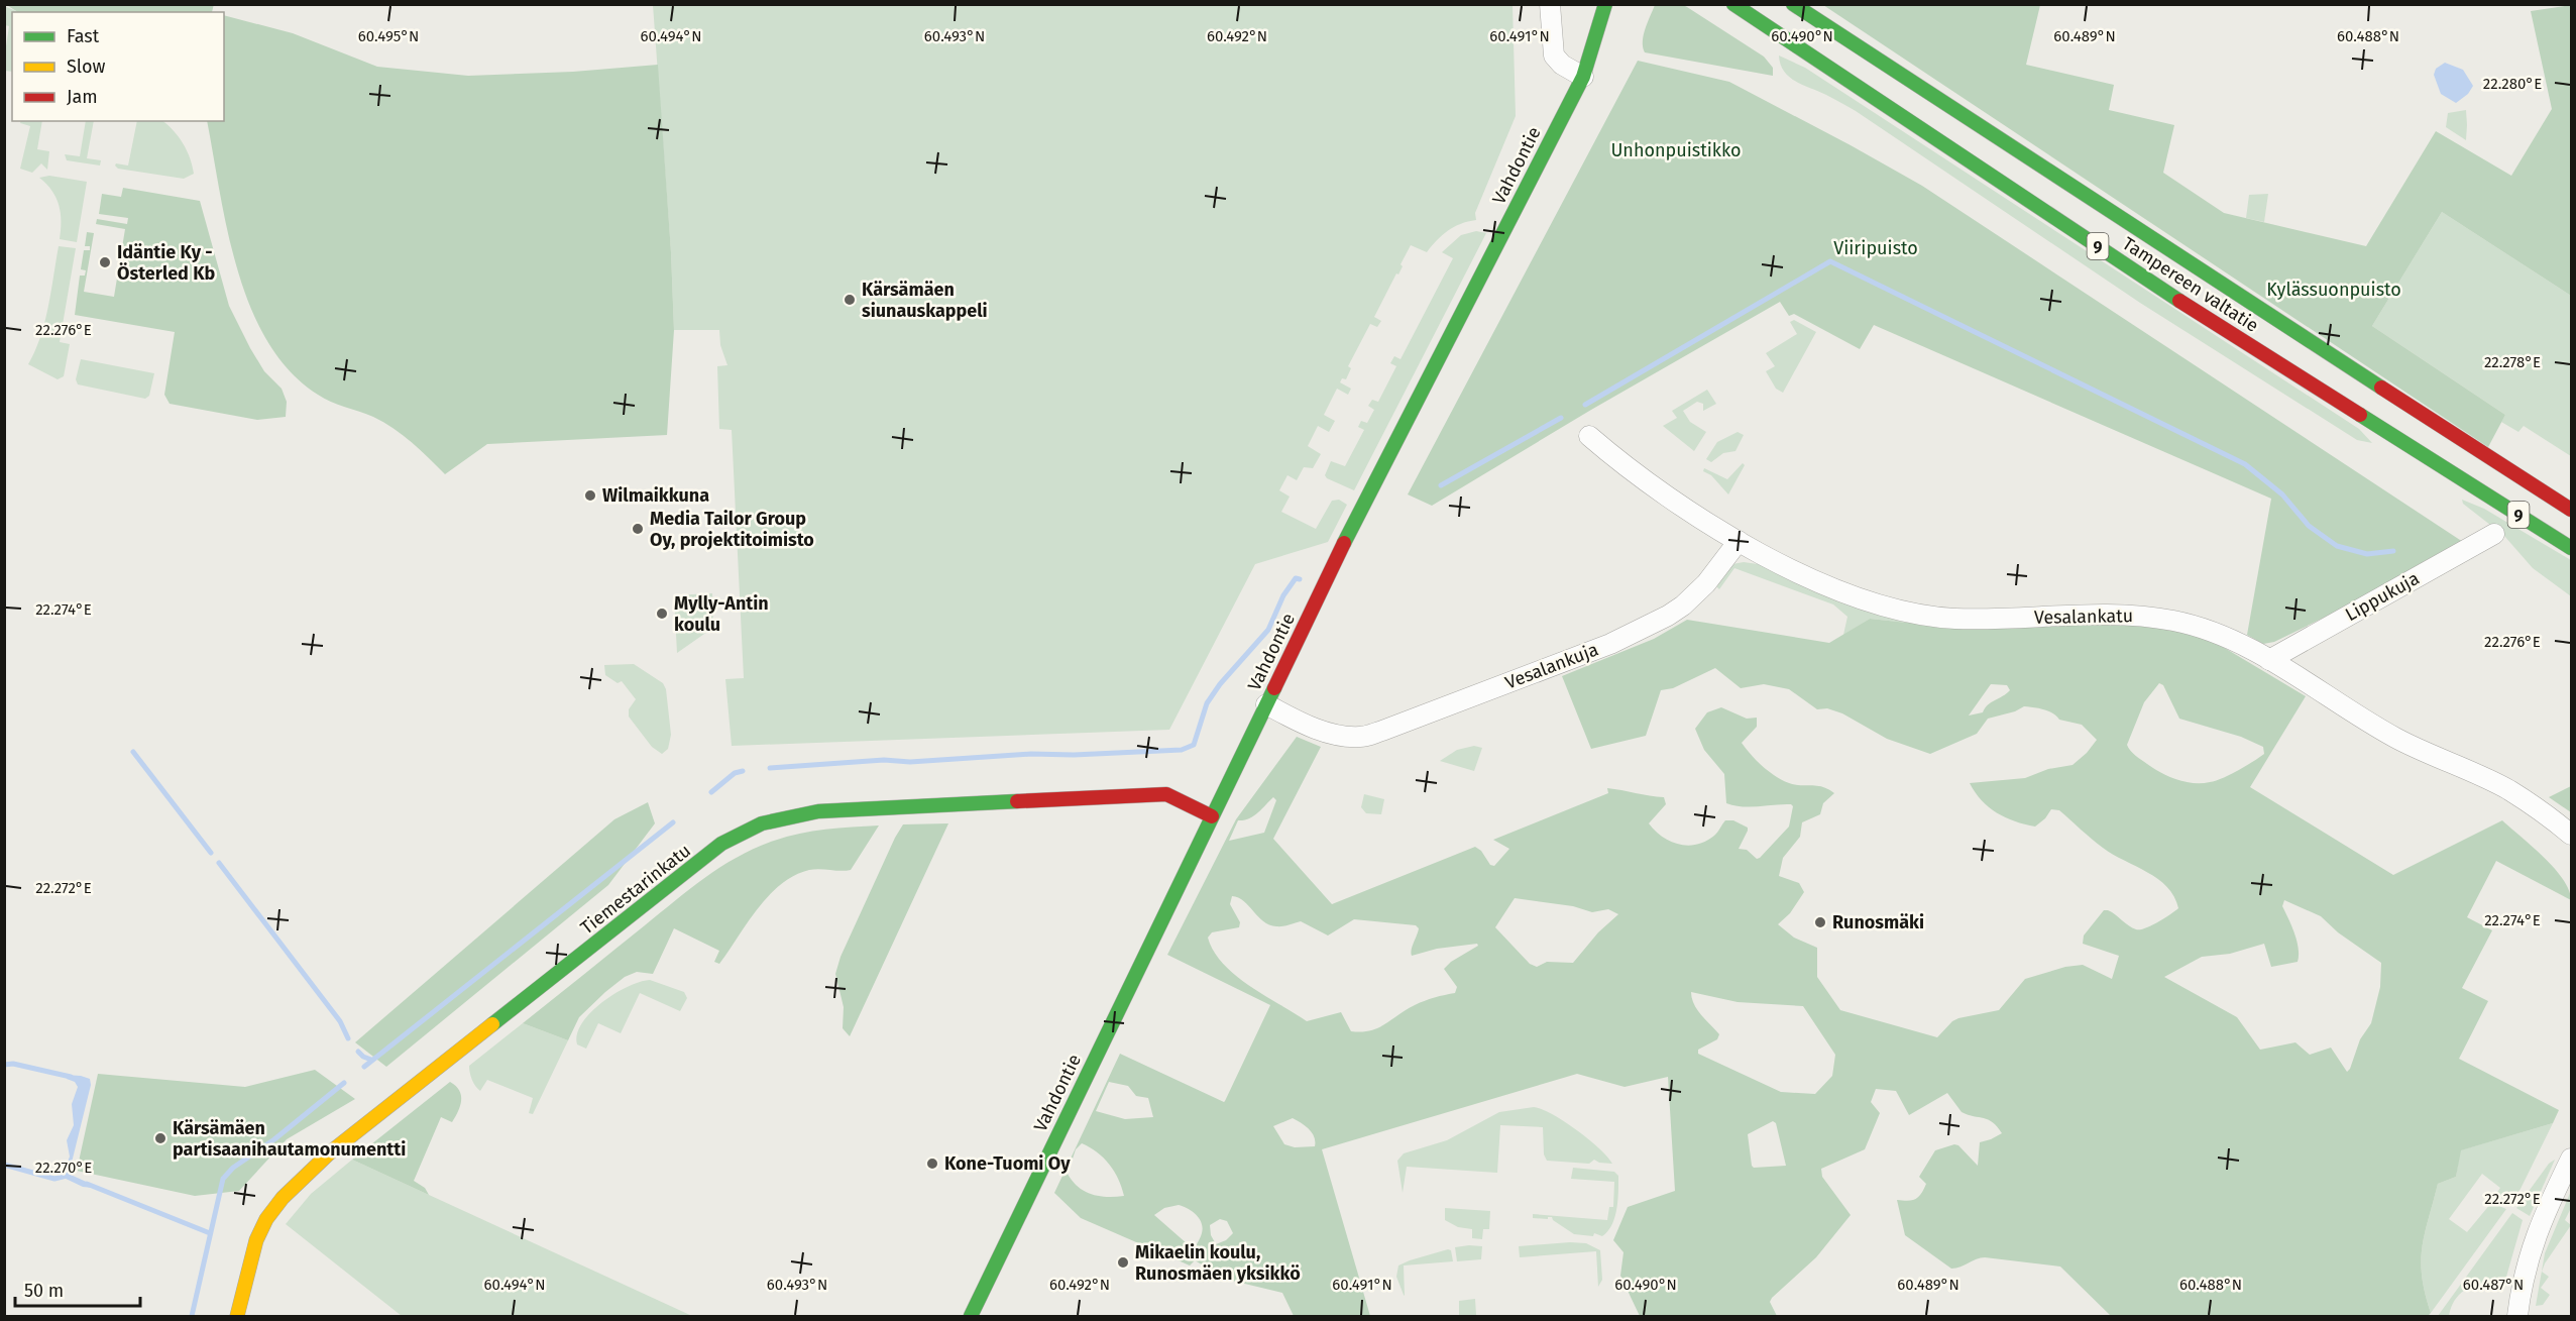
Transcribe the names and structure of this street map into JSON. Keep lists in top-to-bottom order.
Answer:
{
  "streets": {
    "main road": [
      "Vahdontie",
      "9",
      "Tampereen valtatie",
      "Tiemestarinkatu"
    ],
    "street": ["Lippukuja", "Vesalankatu", "Vesalankuja"]
  },
  "crossings": [
    ["Vahdontie", "Vesalankuja"],
    ["Vahdontie", "Tiemestarinkatu"],
    ["Lippukuja", "Vesalankatu"],
    ["Vesalankatu", "Vesalankuja"]
  ],
  "parks": ["Unhonpuistikko", "Viiripuisto", "Kylässuonpuisto"],
  "places": [
    "Idäntie Ky - Österled Kb",
    "Kärsämäen siunauskappeli",
    "Wilmaikkuna",
    "Media Tailor Group Oy, projektitoimisto",
    "Mylly-Antin koulu",
    "Runosmäki",
    "Kärsämäen partisaanihautamonumentti",
    "Kone-Tuomi Oy",
    "Mikaelin koulu, Runosmäen yksikkö"
  ],
  "legend": ["Fast", "Slow", "Jam"],
  "scale_bar": "50 m",
  "coordinates": [
    "60.495°N",
    "60.494°N",
    "60.493°N",
    "60.492°N",
    "60.491°N",
    "60.490°N",
    "60.489°N",
    "60.488°N",
    "22.280°E",
    "22.276°E",
    "22.278°E",
    "22.274°E",
    "22.272°E",
    "22.270°E",
    "60.487°N"
  ]
}
